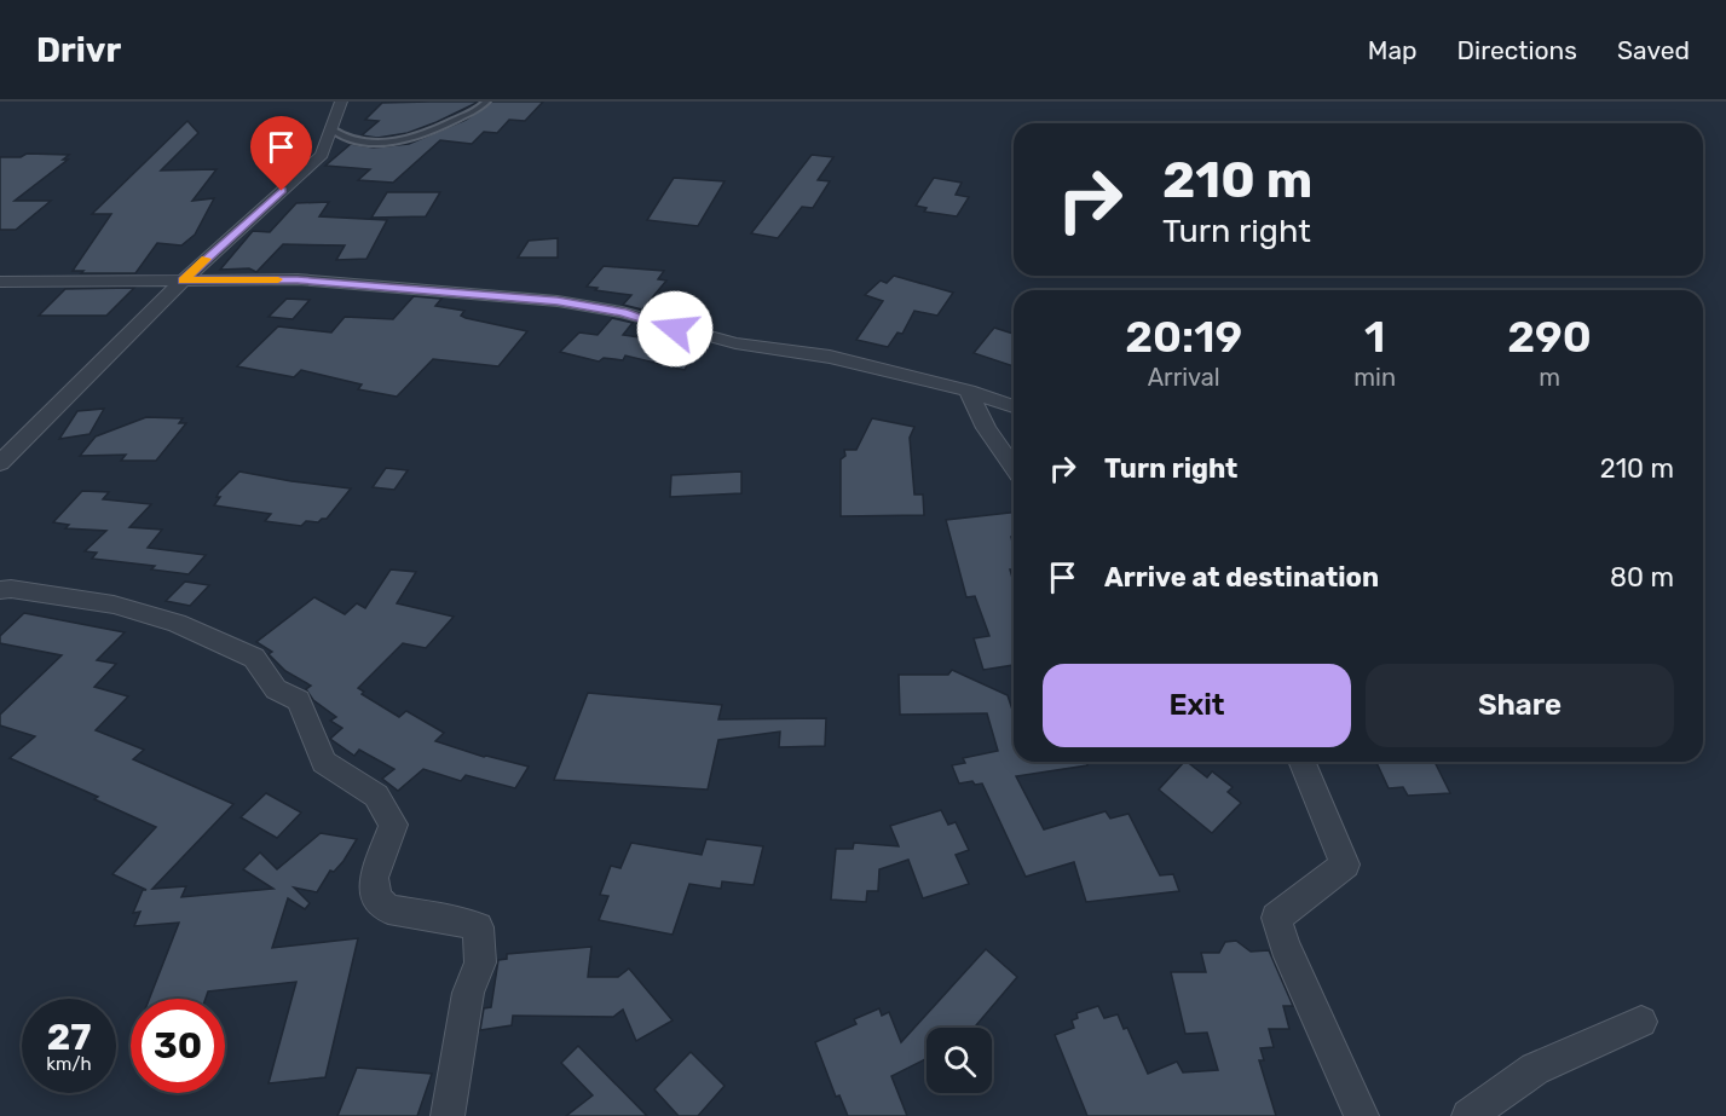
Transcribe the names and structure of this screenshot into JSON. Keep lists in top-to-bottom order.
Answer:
{
  "page": {
    "header": "Drivr",
    "nav": ["Map", "Directions", "Saved"],
    "turn": ["210 m", "Turn right"],
    "eta": [
      "20:19",
      "Arrival",
      "1",
      "min",
      "290",
      "m"
    ],
    "list": [
      {
        "name": "Turn right",
        "value": "210 m"
      },
      {
        "name": "Arrive at destination",
        "value": "80 m"
      }
    ],
    "buttons": ["Exit", "Share"],
    "speed": "27 km/h",
    "limit": "30"
  }
}
